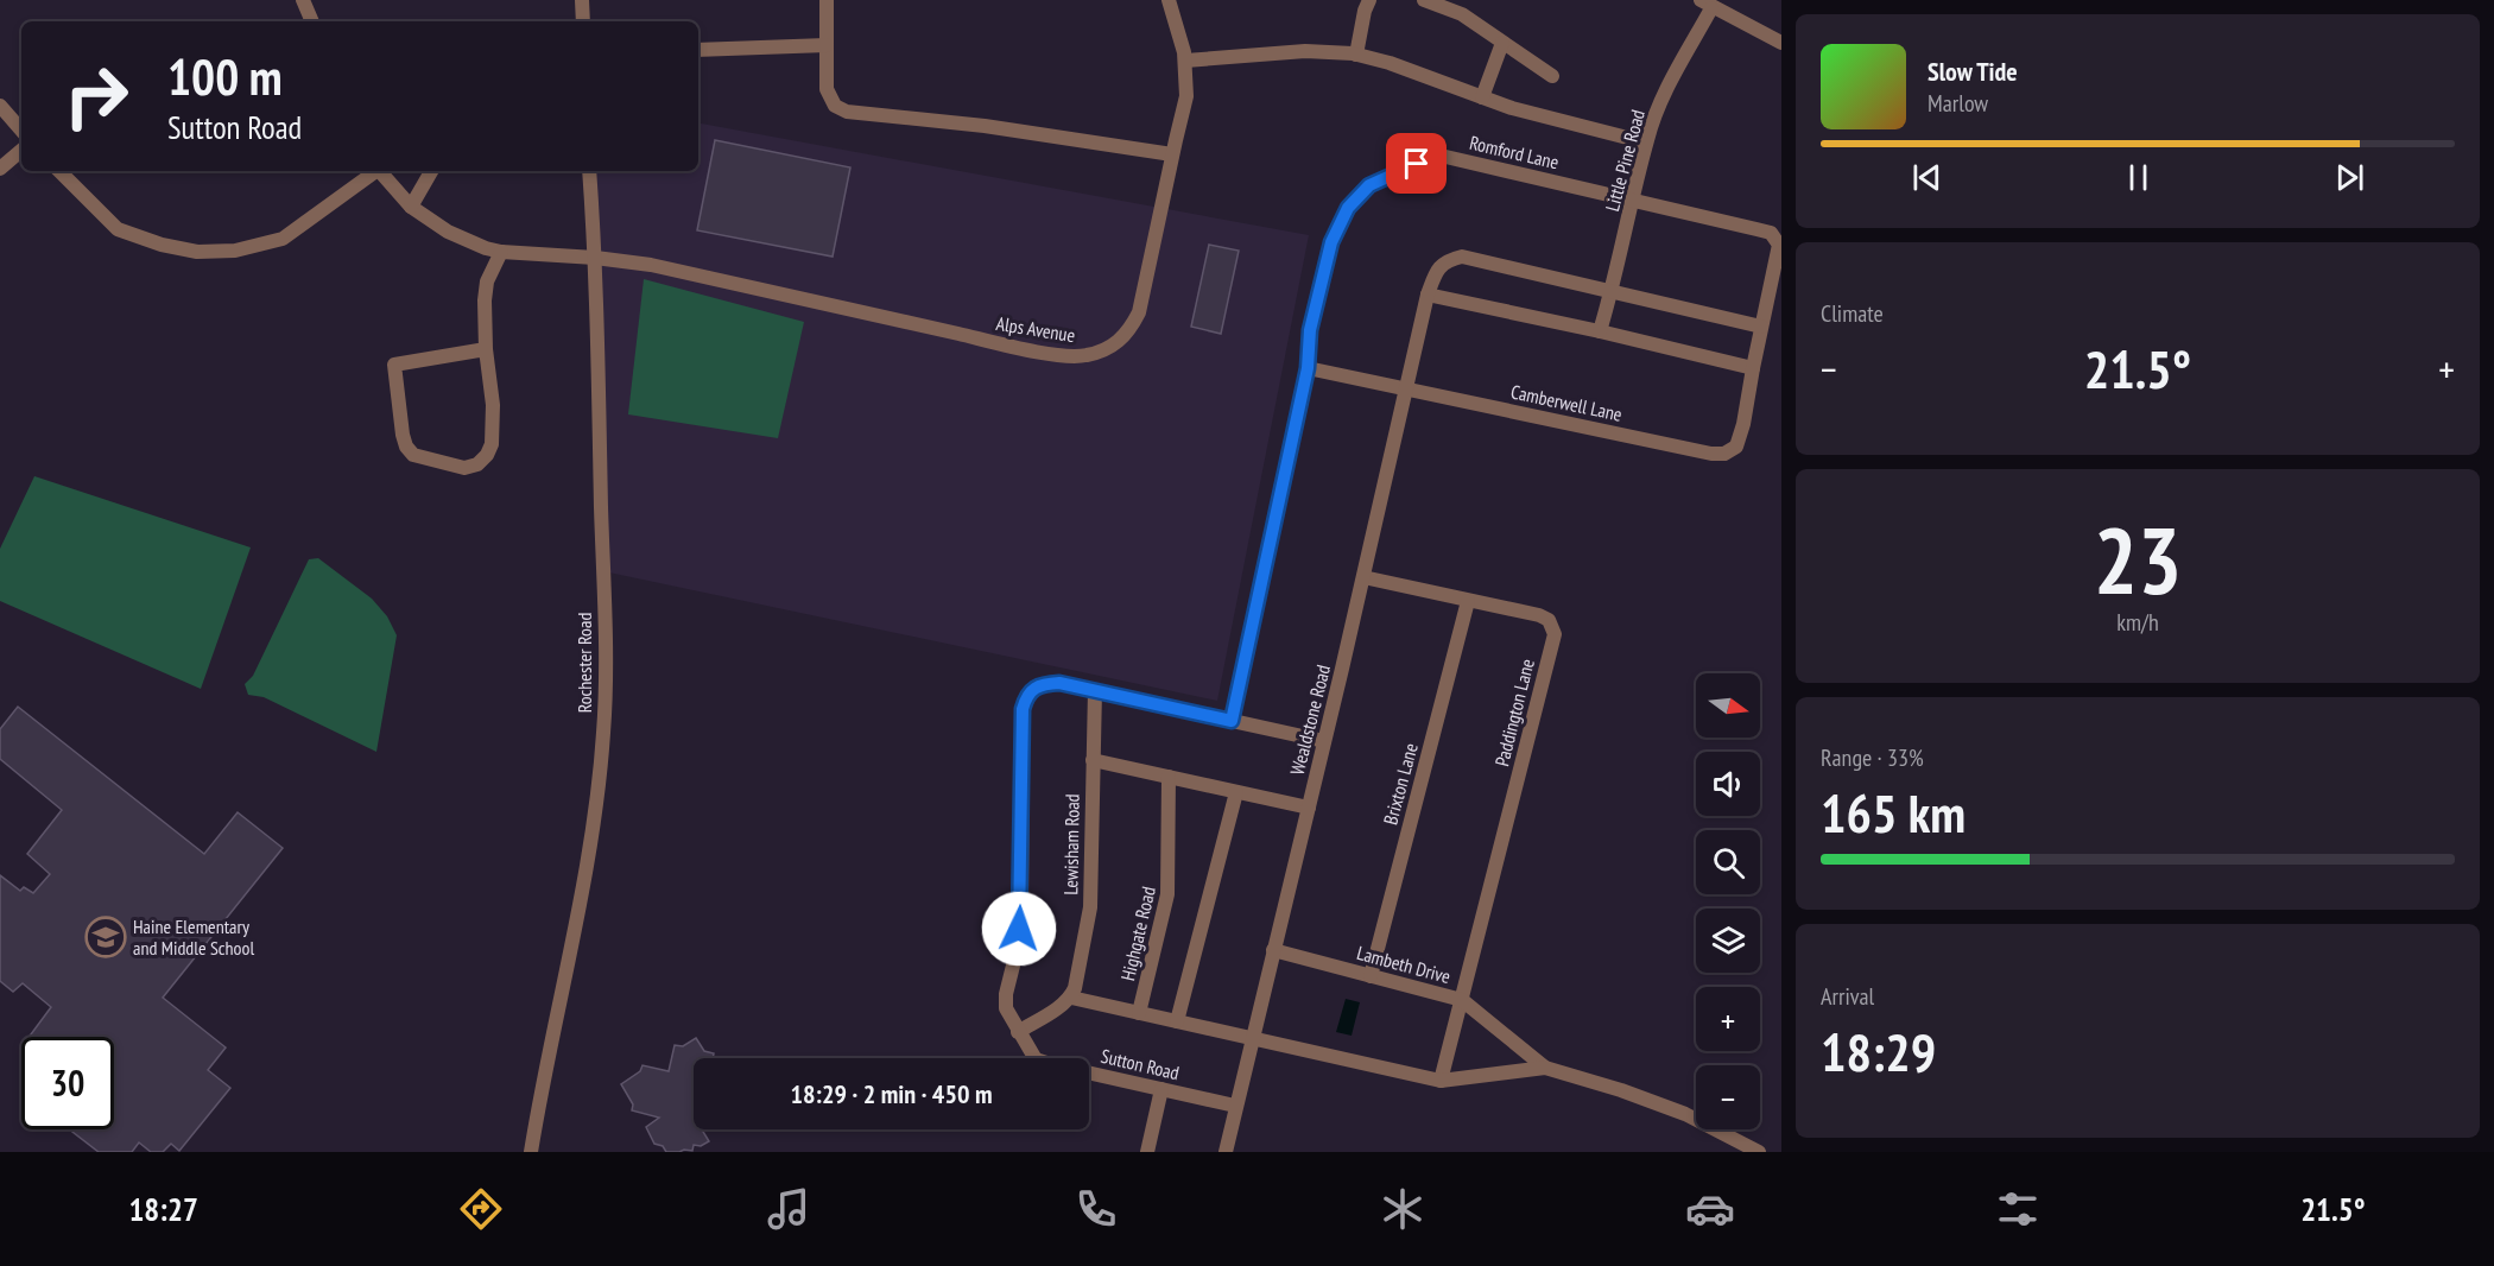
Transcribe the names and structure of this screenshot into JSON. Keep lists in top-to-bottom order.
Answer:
{
  "streets": {
    "street": [
      "Romford Lane",
      "Little Pine Road",
      "Alps Avenue",
      "Camberwell Lane",
      "Rochester Road",
      "Paddington Lane",
      "Wealdstone Road",
      "Brixton Lane",
      "Lewisham Road",
      "Highgate Road",
      "Lambeth Drive",
      "Sutton Road"
    ]
  },
  "crossings": [
    ["Romford Lane", "Little Pine Road"],
    ["Romford Lane", "Camberwell Lane"],
    ["Romford Lane", "Wealdstone Road"],
    ["Romford Lane", "Sutton Road"],
    ["Little Pine Road", "Wealdstone Road"],
    ["Alps Avenue", "Rochester Road"],
    ["Camberwell Lane", "Wealdstone Road"],
    ["Paddington Lane", "Wealdstone Road"],
    ["Paddington Lane", "Brixton Lane"],
    ["Paddington Lane", "Lambeth Drive"],
    ["Wealdstone Road", "Lambeth Drive"],
    ["Wealdstone Road", "Sutton Road"],
    ["Brixton Lane", "Lambeth Drive"],
    ["Lewisham Road", "Sutton Road"]
  ],
  "places": {
    "school or university": ["Haine Elementary and Middle School"]
  },
  "north": "right",
  "page": {
    "turn": ["100 m", "Sutton Road"],
    "song": ["Slow Tide", "Marlow"],
    "tile": [
      "Climate",
      ["23", "km/h"],
      ["Range · 33%", "165 km"],
      ["Arrival", "18:29"]
    ],
    "heat": ["−", "21.5°", "+"],
    "map_buttons": ["+", "−"],
    "limit": "30",
    "trip": "18:29 · 2 min · 450 m",
    "tabs": ["18:27", "21.5°"]
  }
}
